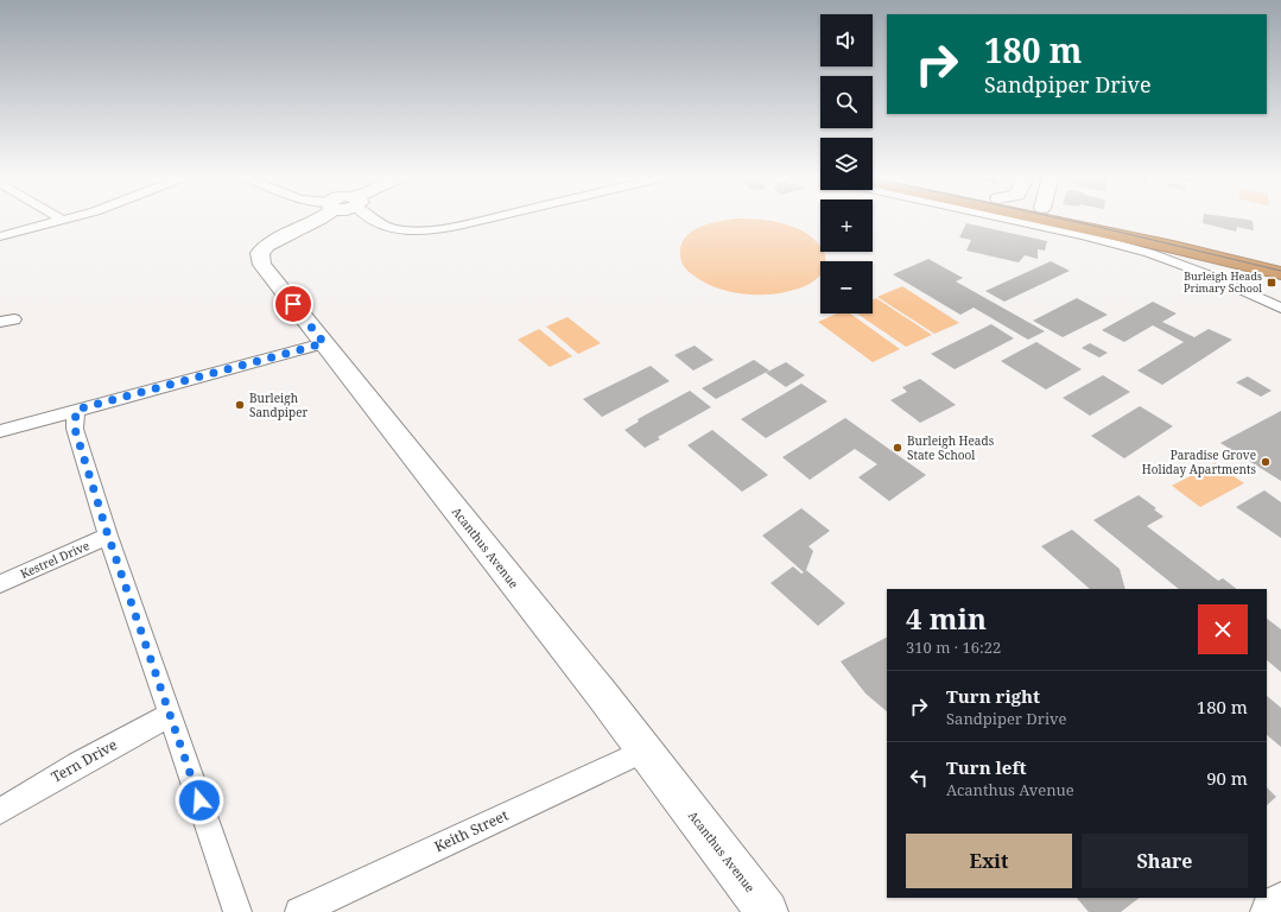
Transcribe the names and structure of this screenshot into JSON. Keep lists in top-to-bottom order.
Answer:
{
  "streets": {
    "street": [
      "Acanthus Avenue",
      "Kestrel Drive",
      "Tern Drive",
      "Keith Street"
    ]
  },
  "crossings": [
    ["Acanthus Avenue", "Keith Street"]
  ],
  "places": {
    "transit": ["Burleigh Heads Primary School"],
    "other": ["Burleigh Sandpiper", "Burleigh Heads State School", "Paradise Grove Holiday Apartments"]
  },
  "page": {
    "map_buttons": ["+", "−"],
    "turn": ["180 m", "Sandpiper Drive"],
    "heading": ["4 min", "310 m · 16:22"],
    "list": [
      {
        "name": "Turn right",
        "note": "Sandpiper Drive",
        "value": "180 m"
      },
      {
        "name": "Turn left",
        "note": "Acanthus Avenue",
        "value": "90 m"
      }
    ],
    "buttons": ["Exit", "Share"]
  }
}
